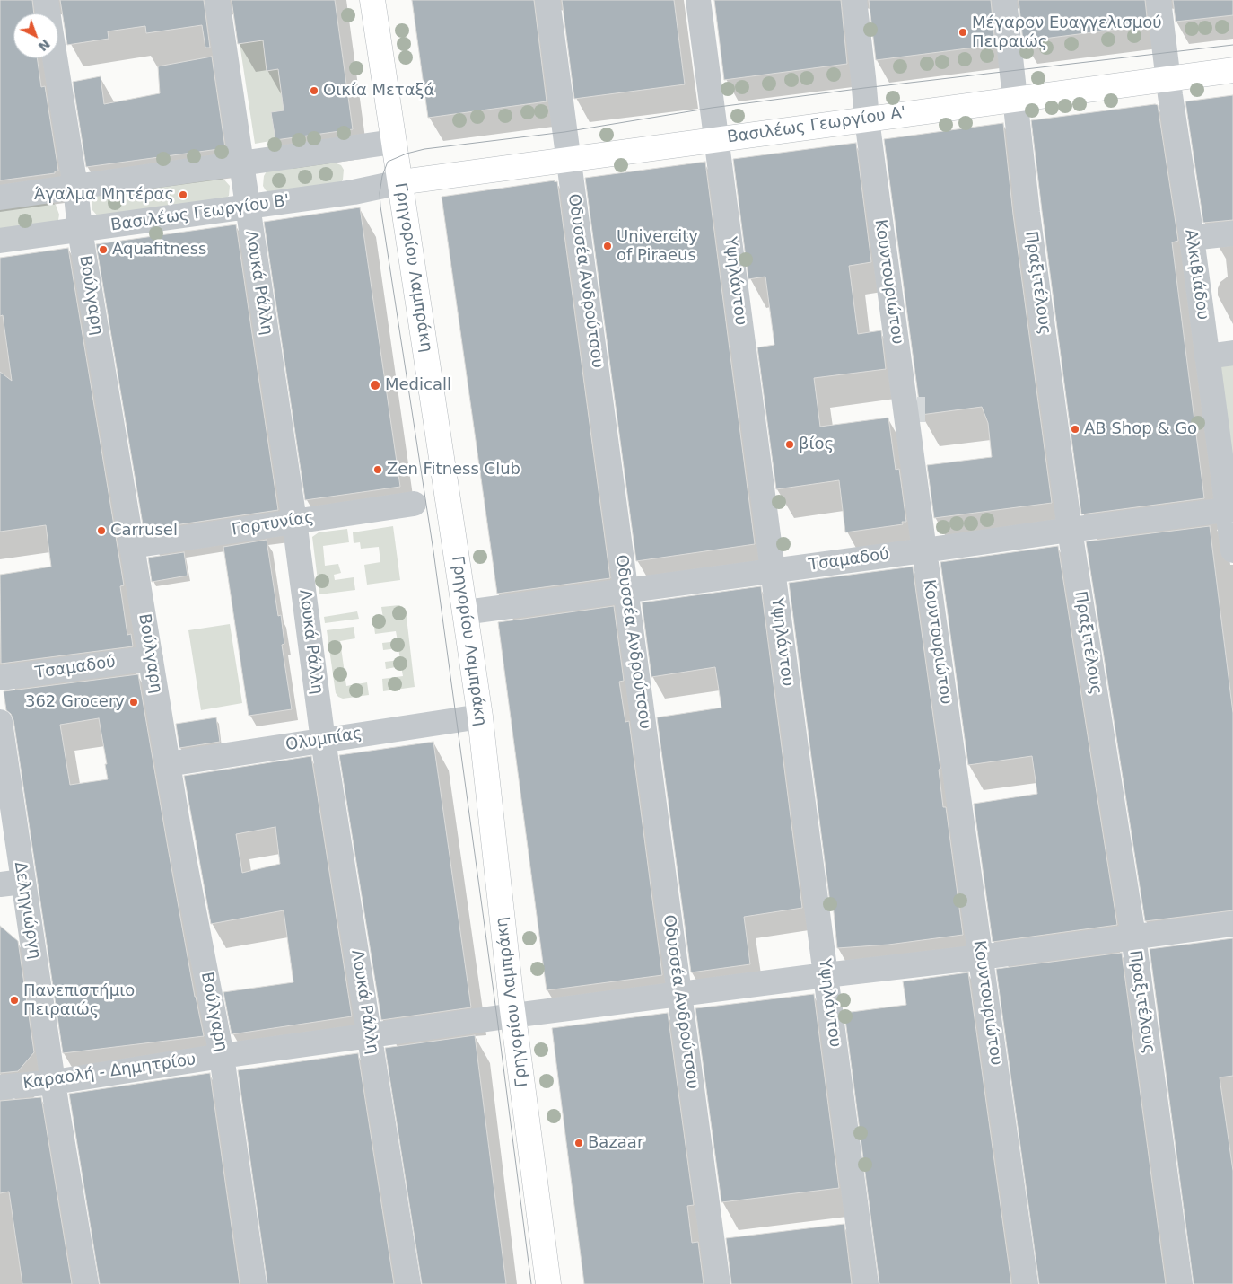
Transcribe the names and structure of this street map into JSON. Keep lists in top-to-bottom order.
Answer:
{
  "streets": {
    "main road": ["Βασιλέως Γεωργίου Α'", "Γρηγορίου Λαμπράκη"],
    "street": [
      "Βασιλέως Γεωργίου Β'",
      "Αλκιβιάδου",
      "Οδυσσέα Ανδρούτσου",
      "Υψηλάντου",
      "Κουντουριώτου",
      "Λουκά Ράλλη",
      "Πραξιτέλους",
      "Βούλγαρη",
      "Γορτυνίας",
      "Τσαμαδού",
      "Ολυμπίας",
      "Δεληγιώργη",
      "Καραολή - Δημητρίου"
    ]
  },
  "crossings": [
    ["Βασιλέως Γεωργίου Α'", "Βασιλέως Γεωργίου Β'"],
    ["Βασιλέως Γεωργίου Α'", "Γρηγορίου Λαμπράκη"],
    ["Βασιλέως Γεωργίου Α'", "Αλκιβιάδου"],
    ["Βασιλέως Γεωργίου Α'", "Οδυσσέα Ανδρούτσου"],
    ["Βασιλέως Γεωργίου Α'", "Υψηλάντου"],
    ["Βασιλέως Γεωργίου Α'", "Κουντουριώτου"],
    ["Βασιλέως Γεωργίου Α'", "Πραξιτέλους"],
    ["Βασιλέως Γεωργίου Β'", "Γρηγορίου Λαμπράκη"],
    ["Βασιλέως Γεωργίου Β'", "Λουκά Ράλλη"],
    ["Βασιλέως Γεωργίου Β'", "Βούλγαρη"],
    ["Γρηγορίου Λαμπράκη", "Τσαμαδού"],
    ["Γρηγορίου Λαμπράκη", "Ολυμπίας"],
    ["Γρηγορίου Λαμπράκη", "Καραολή - Δημητρίου"],
    ["Αλκιβιάδου", "Τσαμαδού"],
    ["Οδυσσέα Ανδρούτσου", "Τσαμαδού"],
    ["Οδυσσέα Ανδρούτσου", "Καραολή - Δημητρίου"],
    ["Υψηλάντου", "Τσαμαδού"],
    ["Υψηλάντου", "Καραολή - Δημητρίου"],
    ["Κουντουριώτου", "Τσαμαδού"],
    ["Κουντουριώτου", "Καραολή - Δημητρίου"],
    ["Λουκά Ράλλη", "Γορτυνίας"],
    ["Λουκά Ράλλη", "Ολυμπίας"],
    ["Λουκά Ράλλη", "Καραολή - Δημητρίου"],
    ["Πραξιτέλους", "Τσαμαδού"],
    ["Πραξιτέλους", "Καραολή - Δημητρίου"],
    ["Βούλγαρη", "Γορτυνίας"],
    ["Βούλγαρη", "Τσαμαδού"],
    ["Βούλγαρη", "Ολυμπίας"],
    ["Βούλγαρη", "Καραολή - Δημητρίου"],
    ["Δεληγιώργη", "Καραολή - Δημητρίου"]
  ],
  "places": [
    "Μέγαρον Ευαγγελισμού Πειραιώς",
    "Οικία Μεταξά",
    "Άγαλμα Μητέρας",
    "Univercity of Piraeus",
    "Aquafitness",
    "Medicall",
    "AB Shop & Go",
    "βίος",
    "Zen Fitness Club",
    "Carrusel",
    "362 Grocery",
    "Πανεπιστήμιο Πειραιώς",
    "Bazaar"
  ],
  "north": "bottom right"
}
